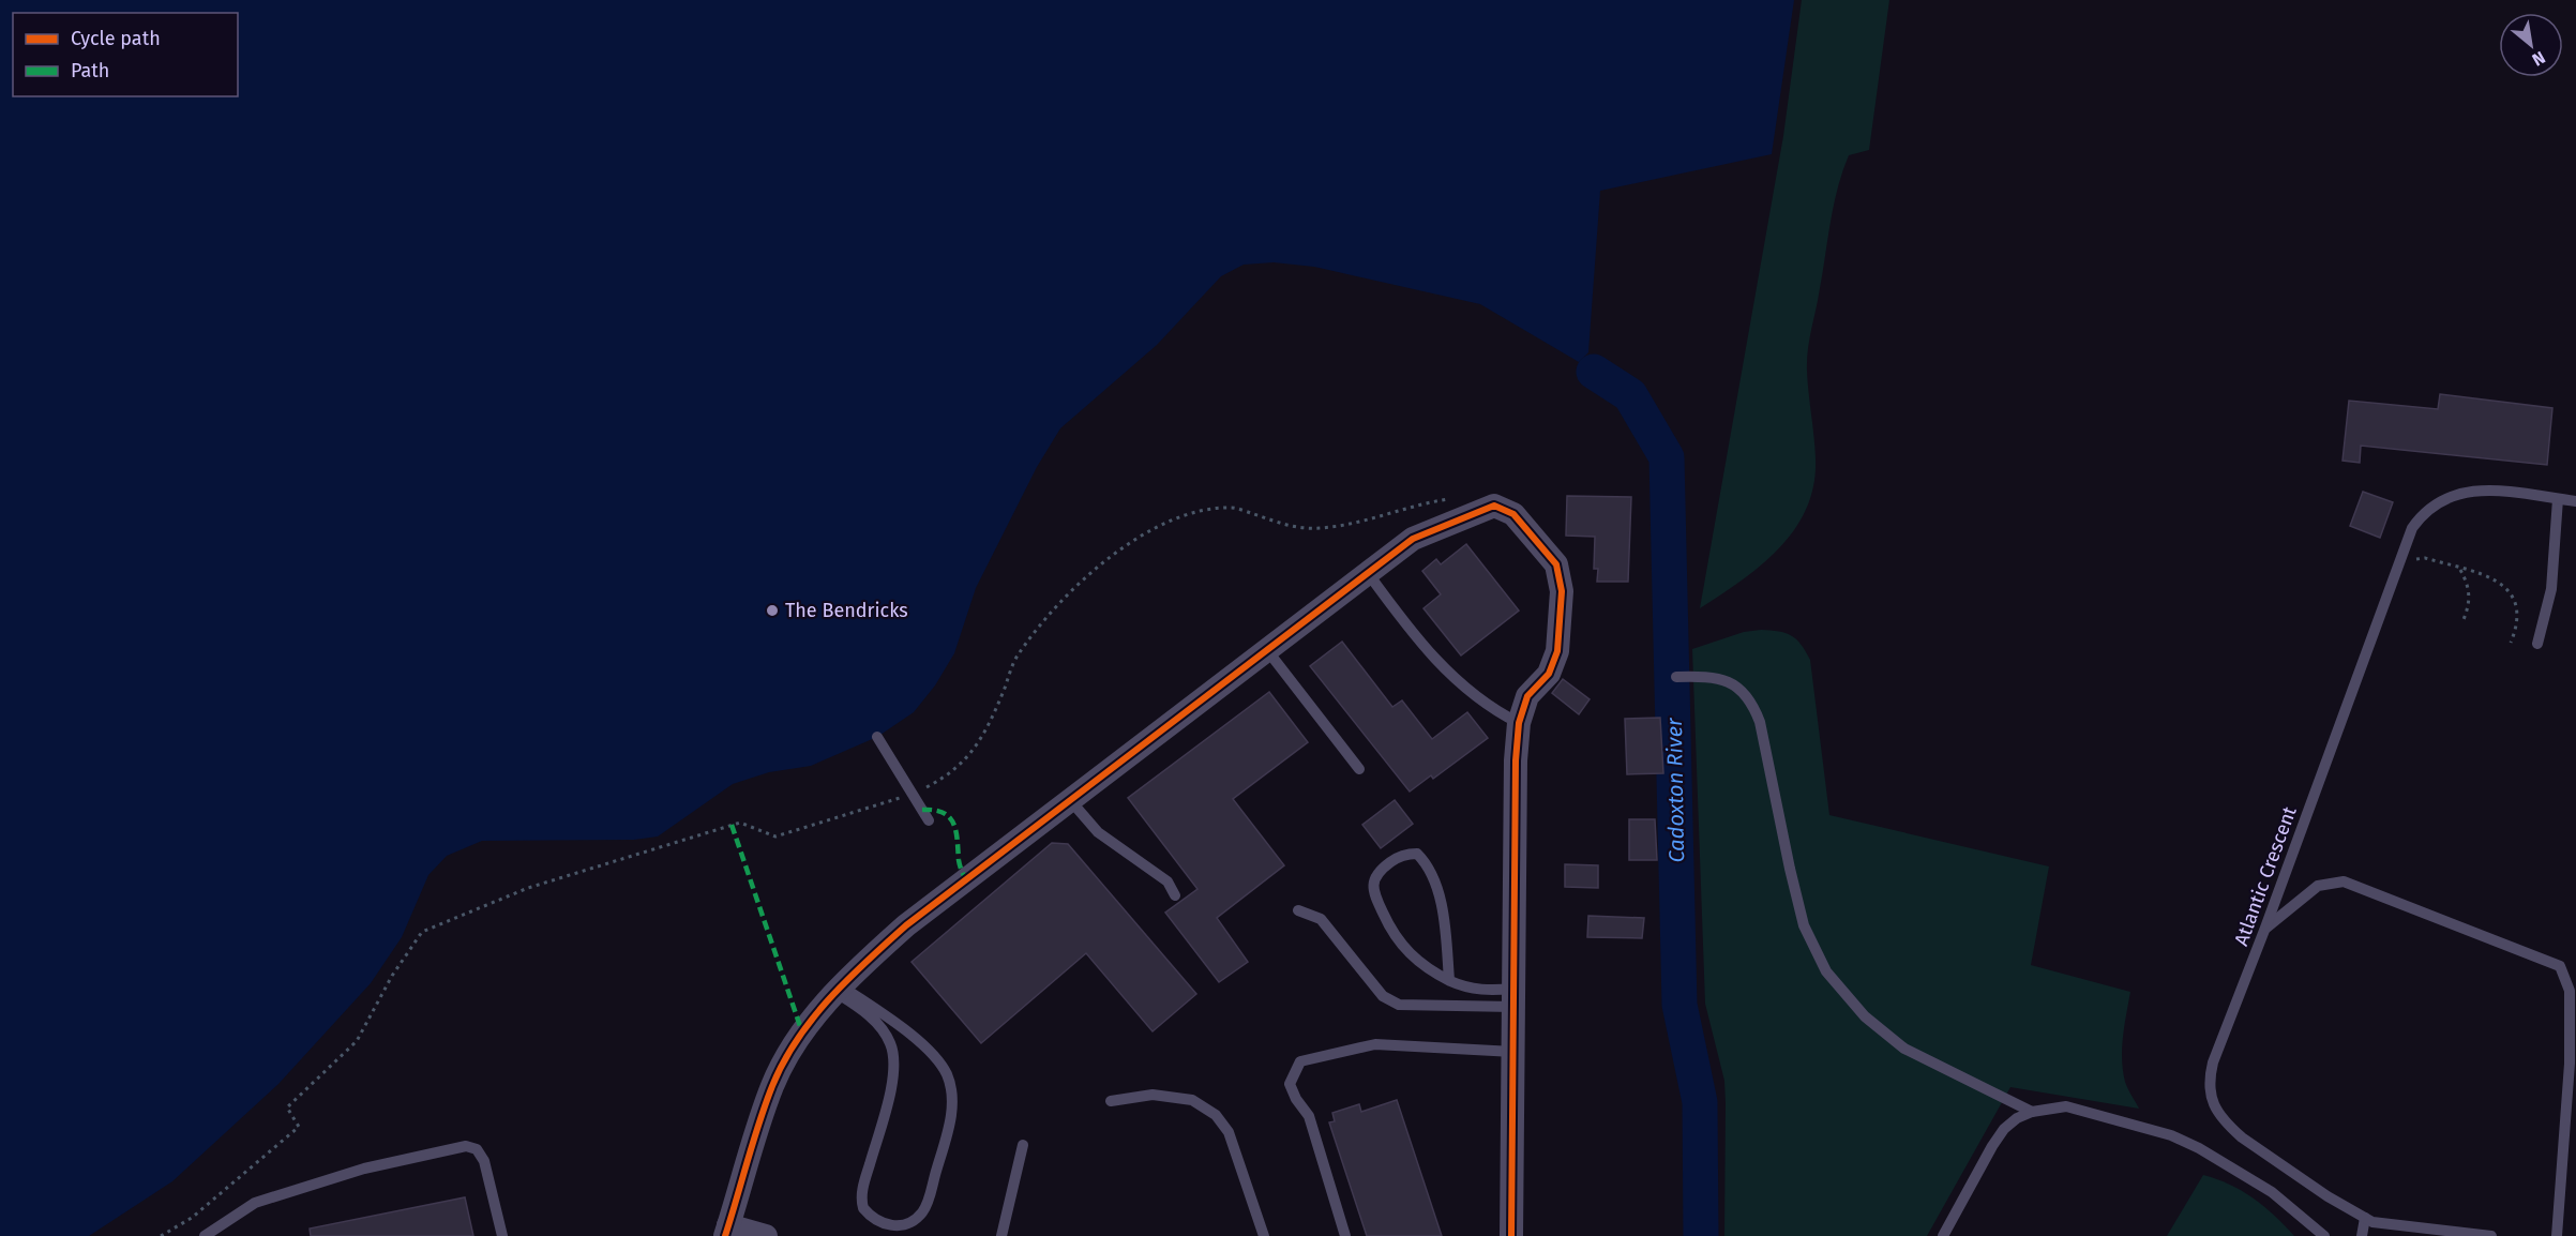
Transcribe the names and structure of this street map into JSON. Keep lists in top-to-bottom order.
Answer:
{
  "streets": {
    "lane": ["Atlantic Crescent"]
  },
  "water": ["Cadoxton River"],
  "places": ["The Bendricks"],
  "legend": ["Cycle path", "Path"],
  "north": "bottom right"
}
